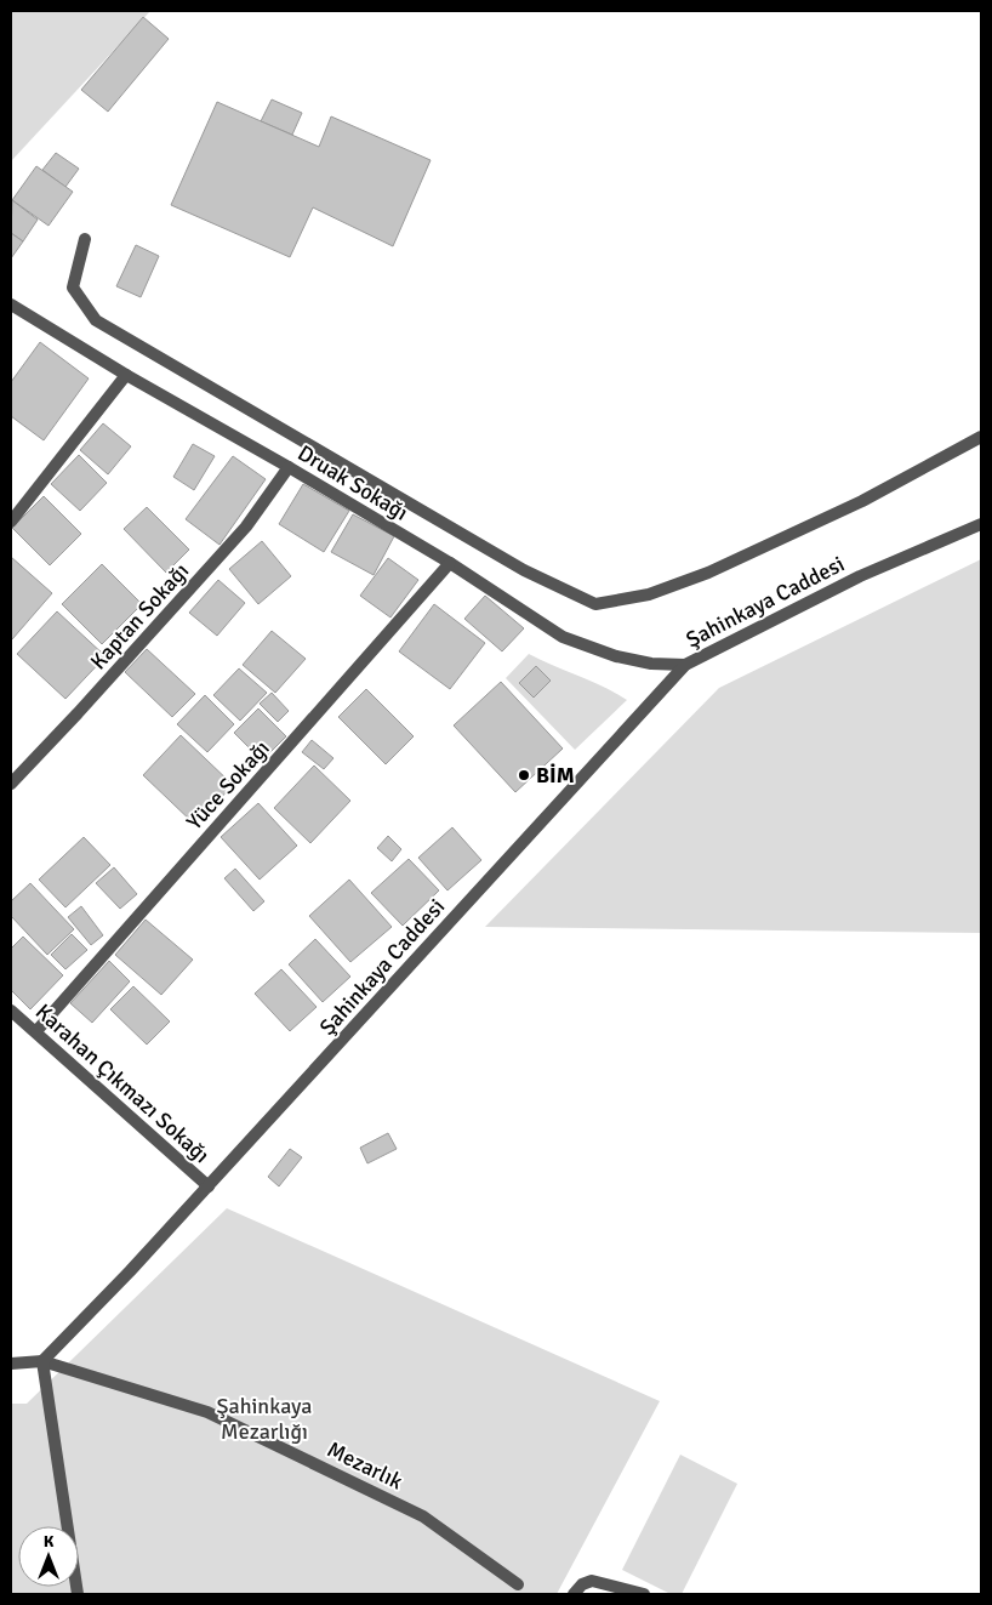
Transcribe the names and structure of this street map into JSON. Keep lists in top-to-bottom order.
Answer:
{
  "streets": {
    "street": [
      "Druak Sokağı",
      "Şahinkaya Caddesi",
      "Kaptan Sokağı",
      "Yüce Sokağı",
      "Karahan Çıkmazı Sokağı",
      "Mezarlık"
    ]
  },
  "crossings": [
    ["Druak Sokağı", "Şahinkaya Caddesi"],
    ["Druak Sokağı", "Kaptan Sokağı"],
    ["Druak Sokağı", "Yüce Sokağı"],
    ["Şahinkaya Caddesi", "Karahan Çıkmazı Sokağı"],
    ["Şahinkaya Caddesi", "Mezarlık"],
    ["Yüce Sokağı", "Karahan Çıkmazı Sokağı"]
  ],
  "parks": ["Şahinkaya Mezarlığı"],
  "places": ["BİM"],
  "north": "top"
}
